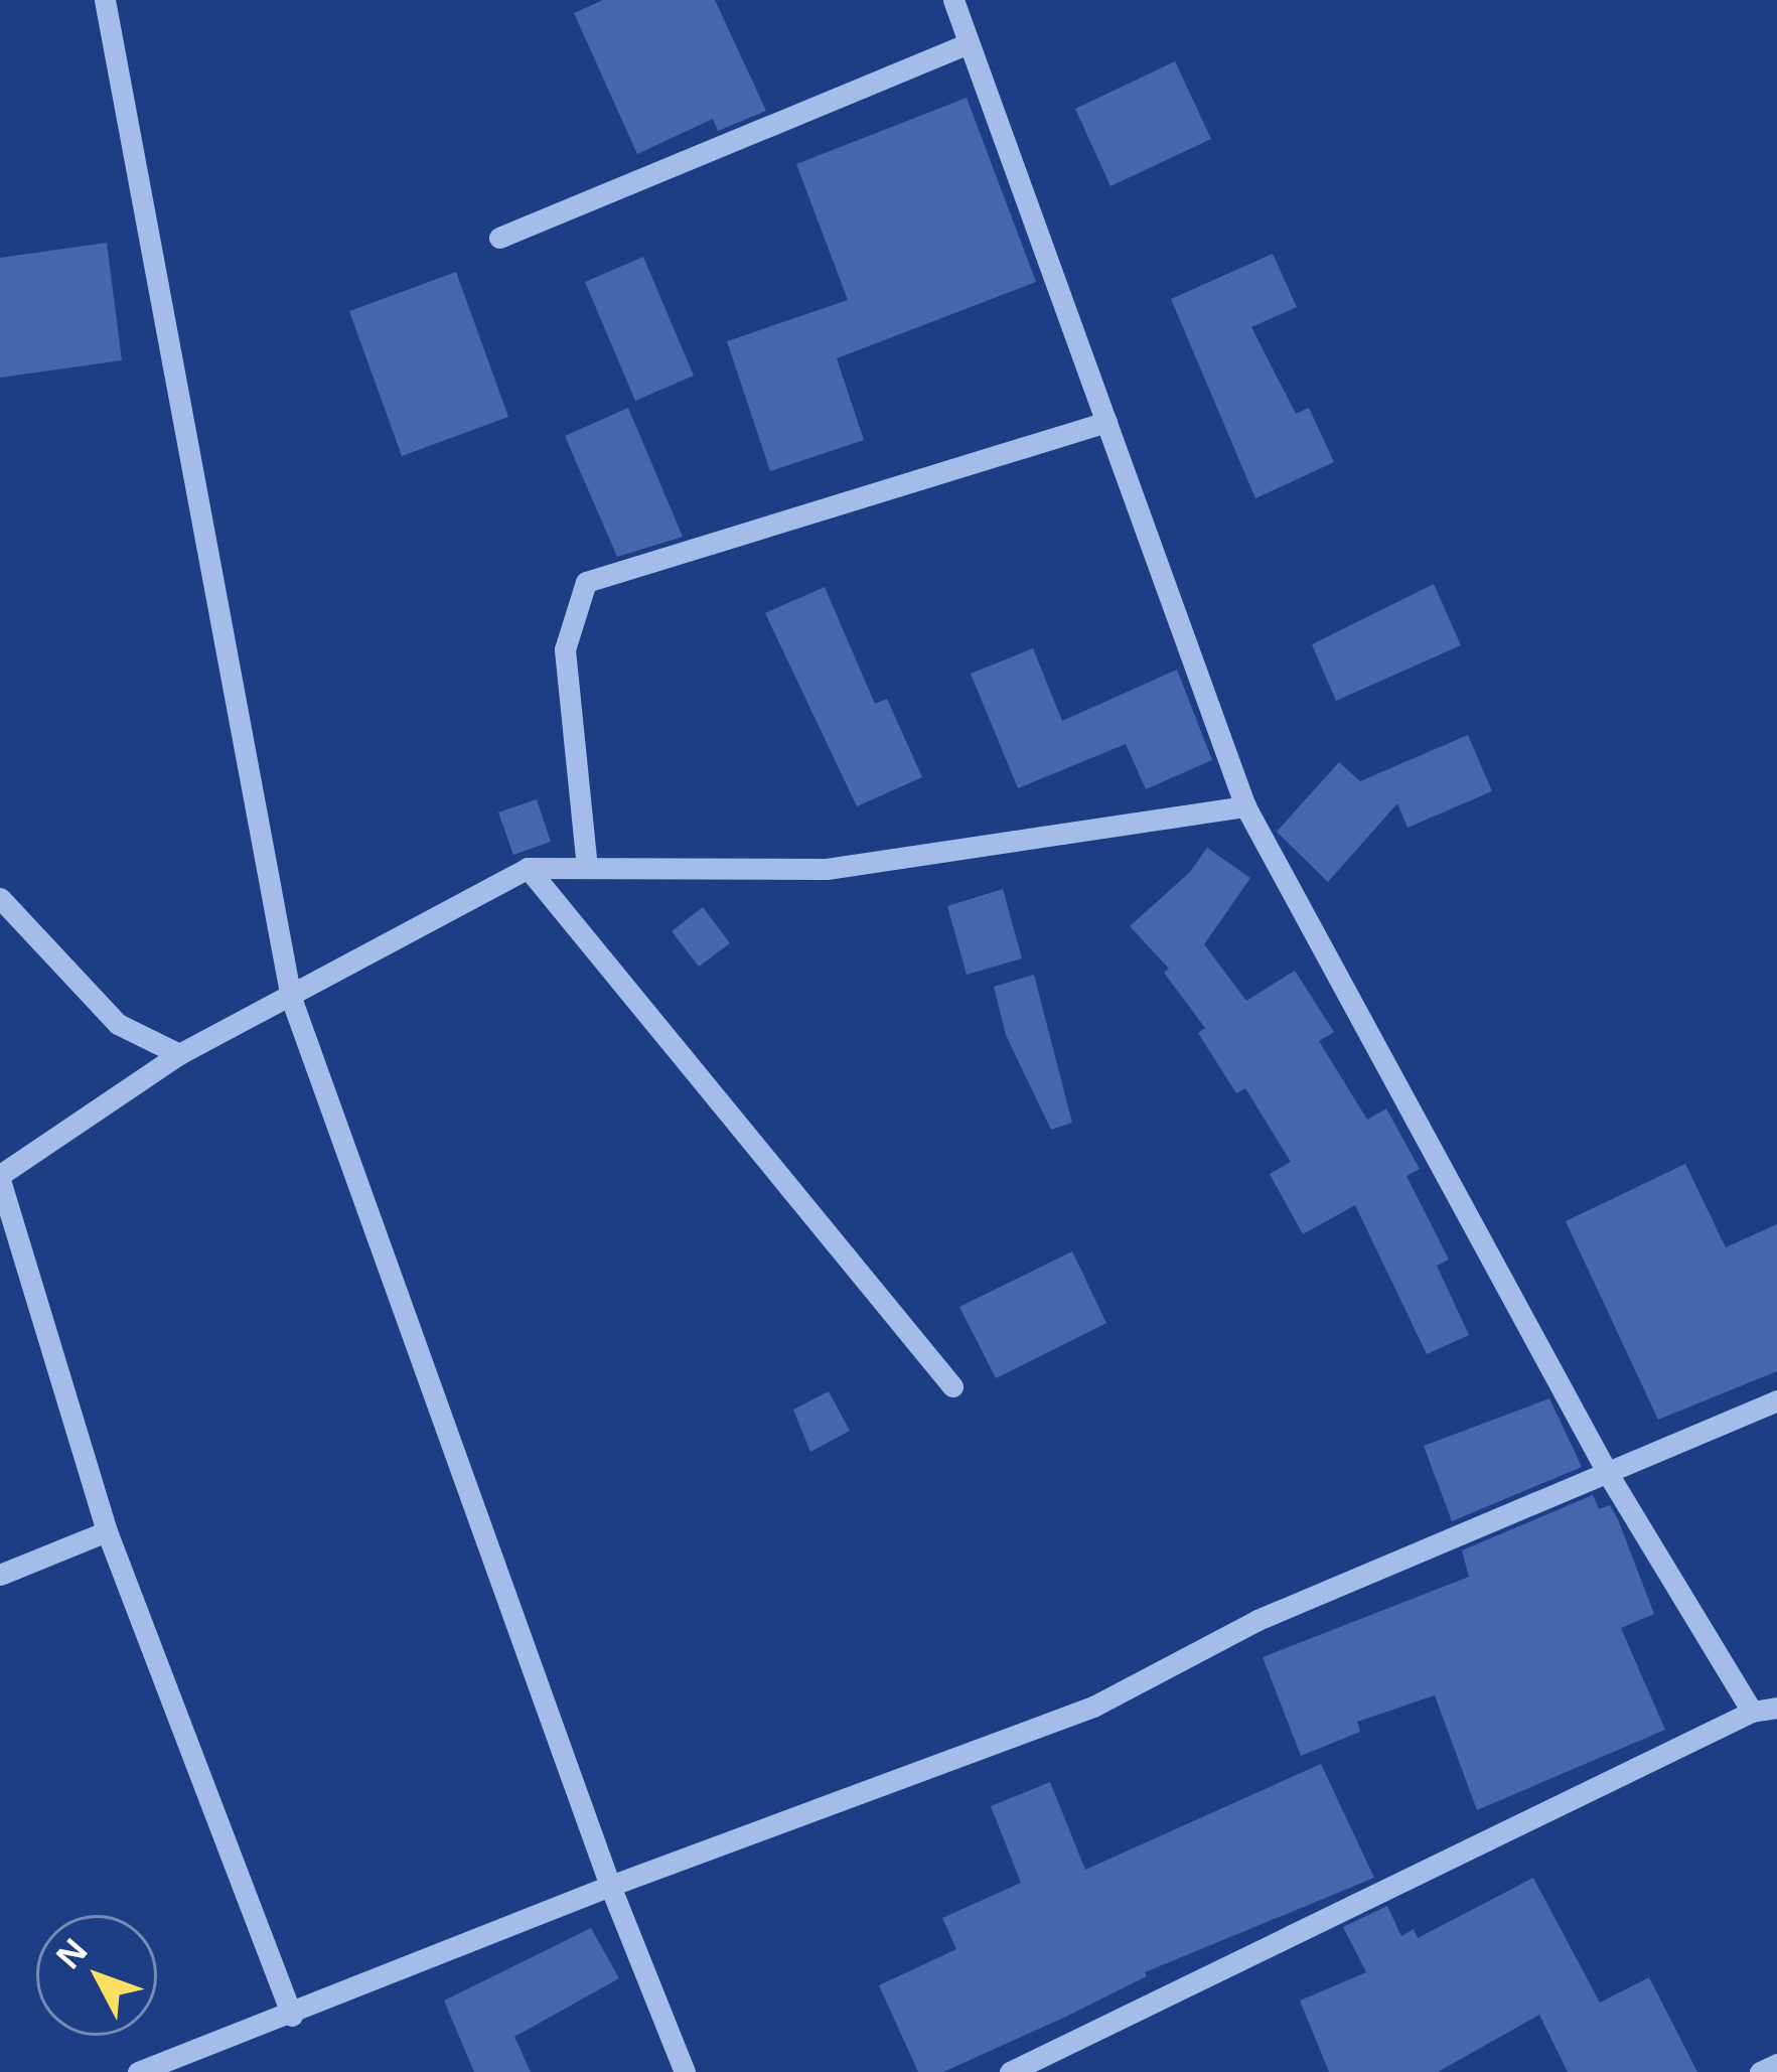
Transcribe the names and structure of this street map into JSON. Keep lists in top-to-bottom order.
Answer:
{
  "north": "top left"
}
